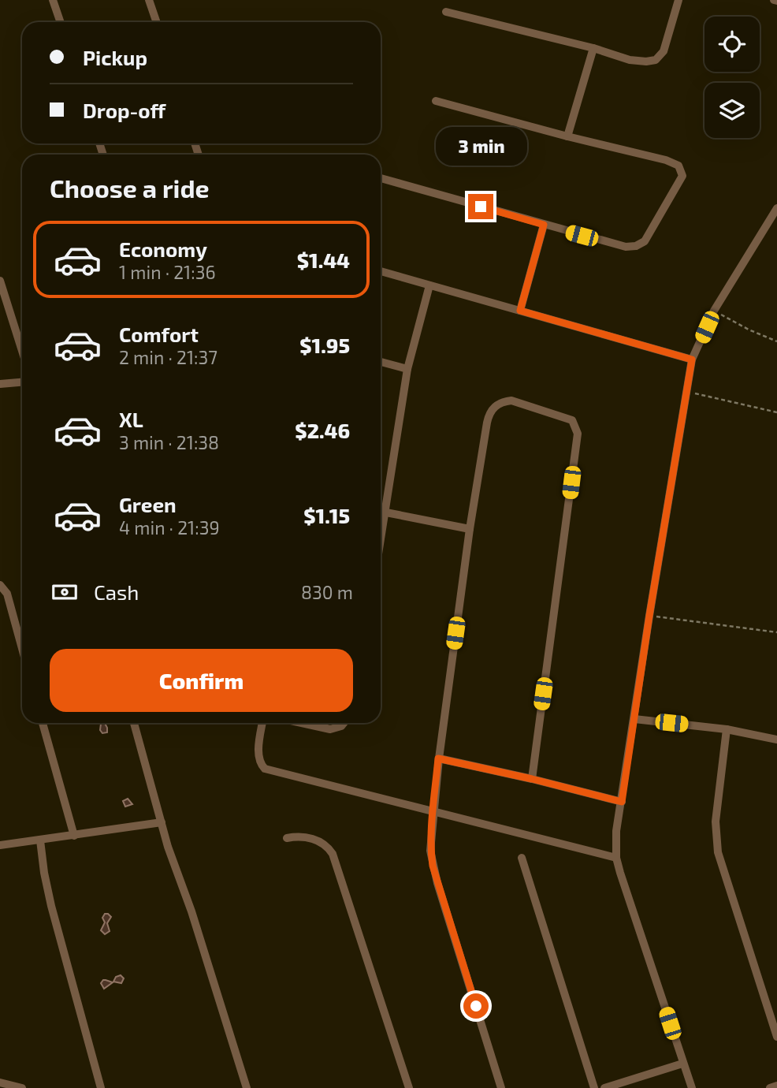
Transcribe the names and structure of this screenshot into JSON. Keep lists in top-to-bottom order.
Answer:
{
  "page": {
    "banner": ["Pickup", "Drop-off"],
    "bubble": "3 min",
    "heading": "Choose a ride",
    "list": [
      {
        "name": "Economy",
        "note": "1 min · 21:36",
        "value": "$1.44"
      },
      {
        "name": "Comfort",
        "note": "2 min · 21:37",
        "value": "$1.95"
      },
      {
        "name": "XL",
        "note": "3 min · 21:38",
        "value": "$2.46"
      },
      {
        "name": "Green",
        "note": "4 min · 21:39",
        "value": "$1.15"
      }
    ],
    "pay": ["Cash", "830 m"],
    "buttons": "Confirm"
  }
}
